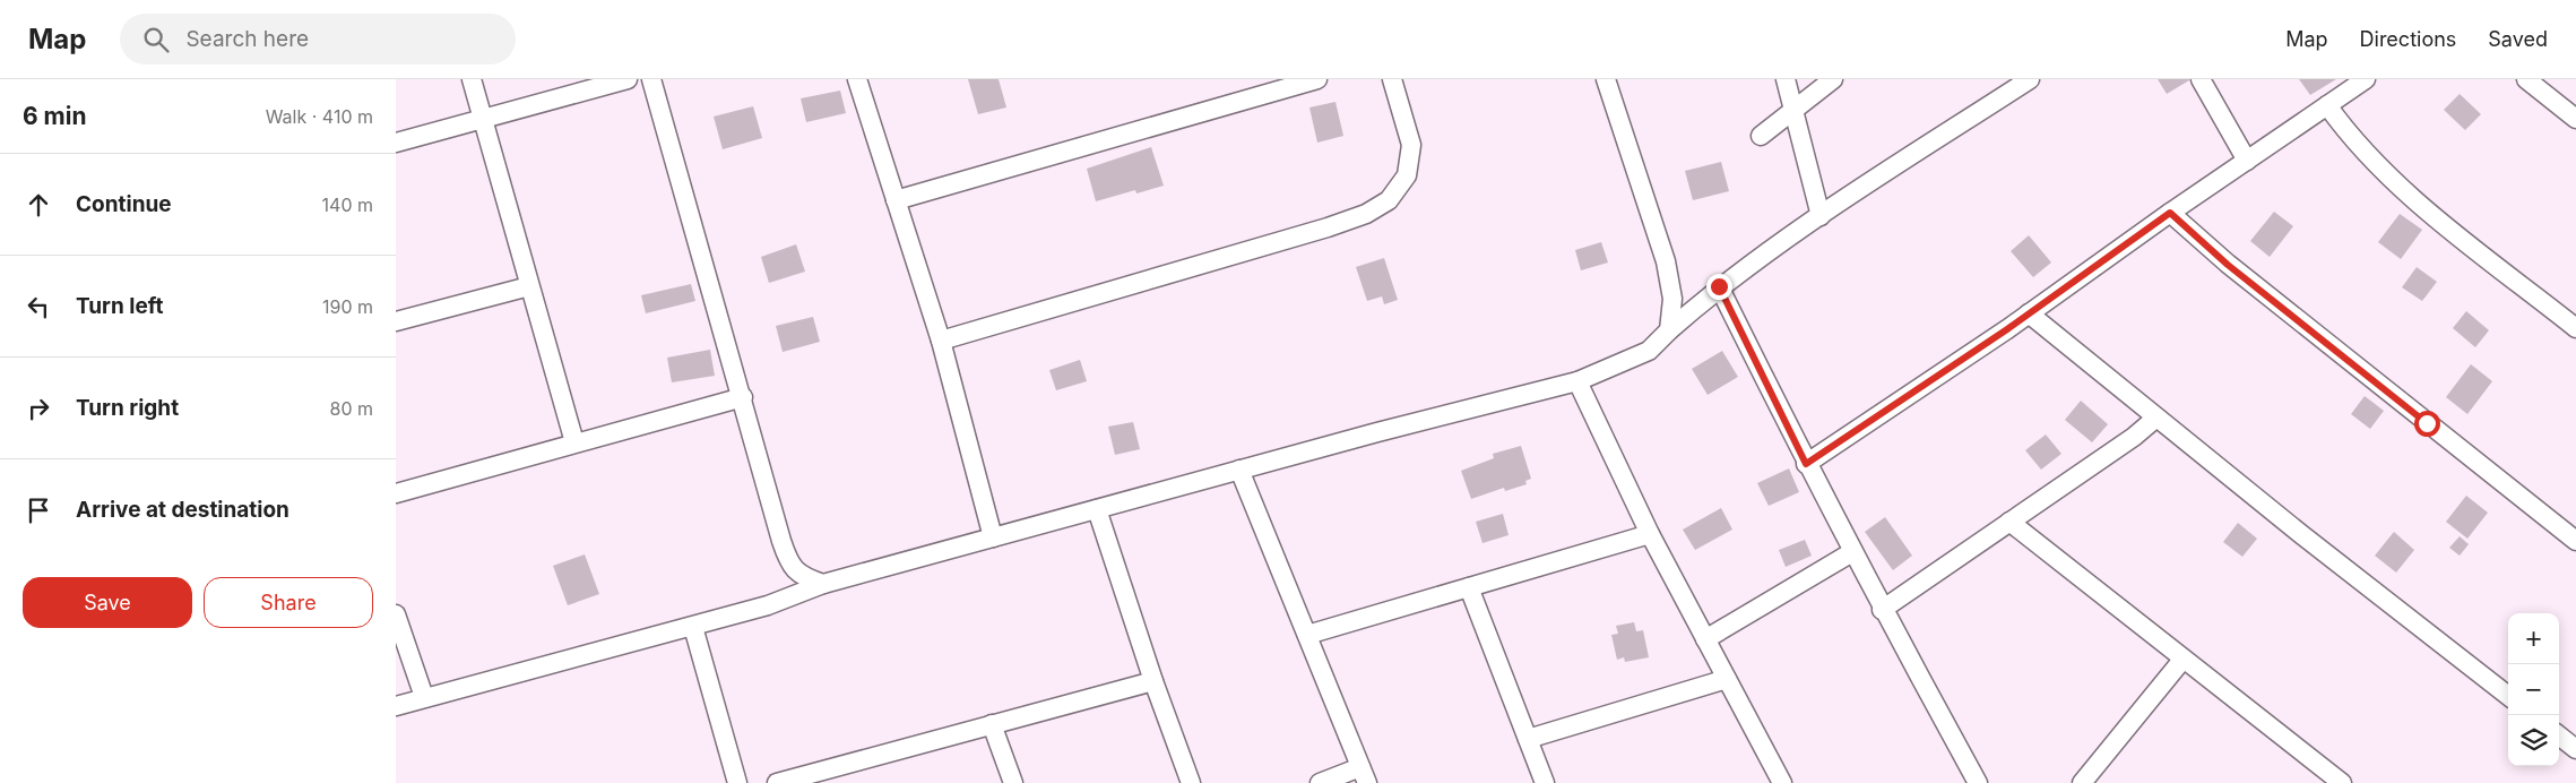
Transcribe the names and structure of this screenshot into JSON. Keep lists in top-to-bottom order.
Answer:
{
  "page": {
    "header": "Map",
    "search": "Search here",
    "nav": ["Map", "Directions", "Saved"],
    "heading": ["6 min", "Walk · 410 m"],
    "list": [
      ["Continue", "140 m"],
      ["Turn left", "190 m"],
      ["Turn right", "80 m"],
      "Arrive at destination"
    ],
    "buttons": ["Save", "Share"],
    "map_buttons": ["+", "−"]
  }
}
